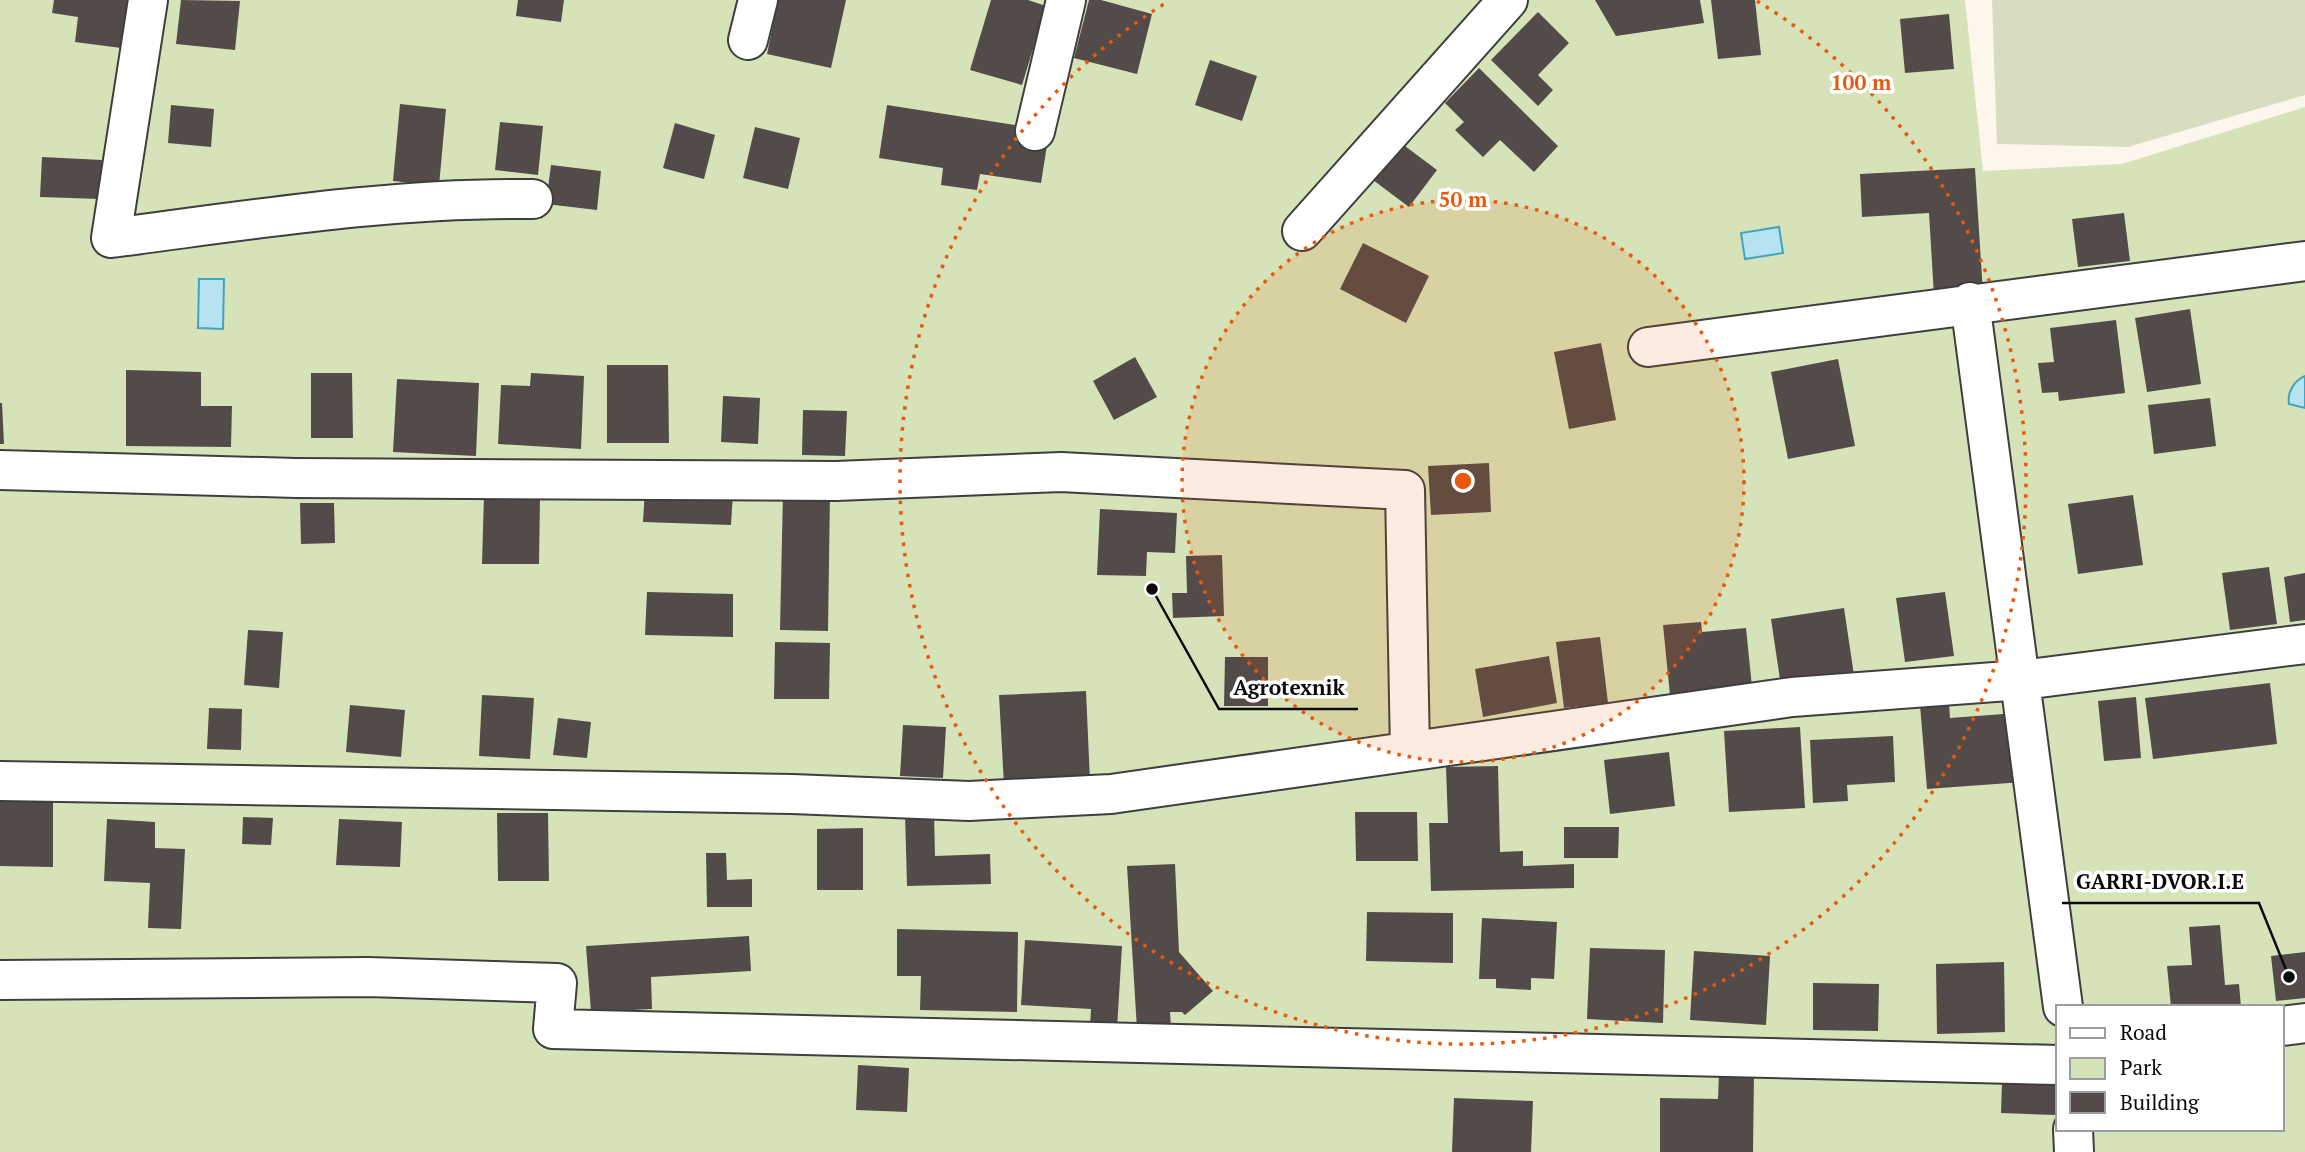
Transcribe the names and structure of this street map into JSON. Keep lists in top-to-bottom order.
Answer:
{
  "places": ["Agrotexnik", "GARRI-DVOR.I.E"],
  "legend": ["Road", "Park", "Building"],
  "rings": ["100 m", "50 m"]
}
